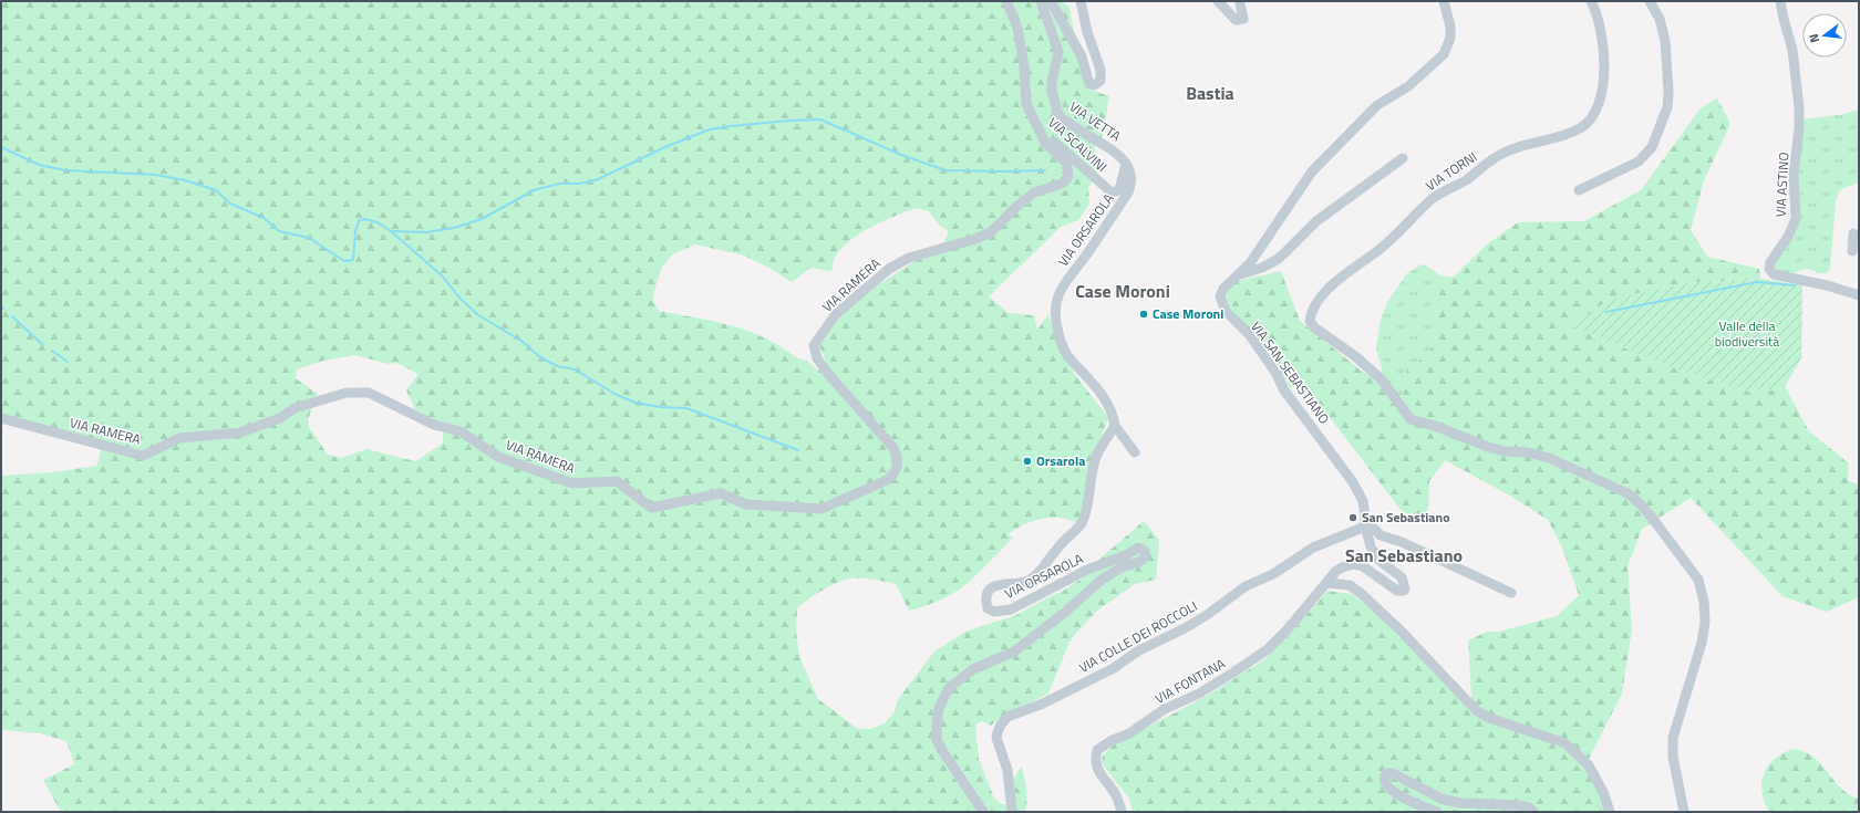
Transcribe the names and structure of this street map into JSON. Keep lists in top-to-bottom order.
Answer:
{
  "streets": {
    "street": [
      "VIA VETTA",
      "VIA SCALVINI",
      "VIA TORNI",
      "VIA ASTINO",
      "VIA ORSAROLA",
      "VIA RAMERA",
      "VIA SAN SEBASTIANO",
      "VIA COLLE DEI ROCCOLI",
      "VIA FONTANA"
    ]
  },
  "crossings": [
    ["VIA VETTA", "VIA SCALVINI"],
    ["VIA VETTA", "VIA ORSAROLA"],
    ["VIA SCALVINI", "VIA ORSAROLA"],
    ["VIA SCALVINI", "VIA RAMERA"],
    ["VIA SAN SEBASTIANO", "VIA COLLE DEI ROCCOLI"],
    ["VIA SAN SEBASTIANO", "VIA FONTANA"]
  ],
  "districts": ["Bastia", "Case Moroni", "San Sebastiano"],
  "parks": ["Valle della biodiversità"],
  "places": ["Case Moroni", "Orsarola", "San Sebastiano"],
  "north": "left"
}
